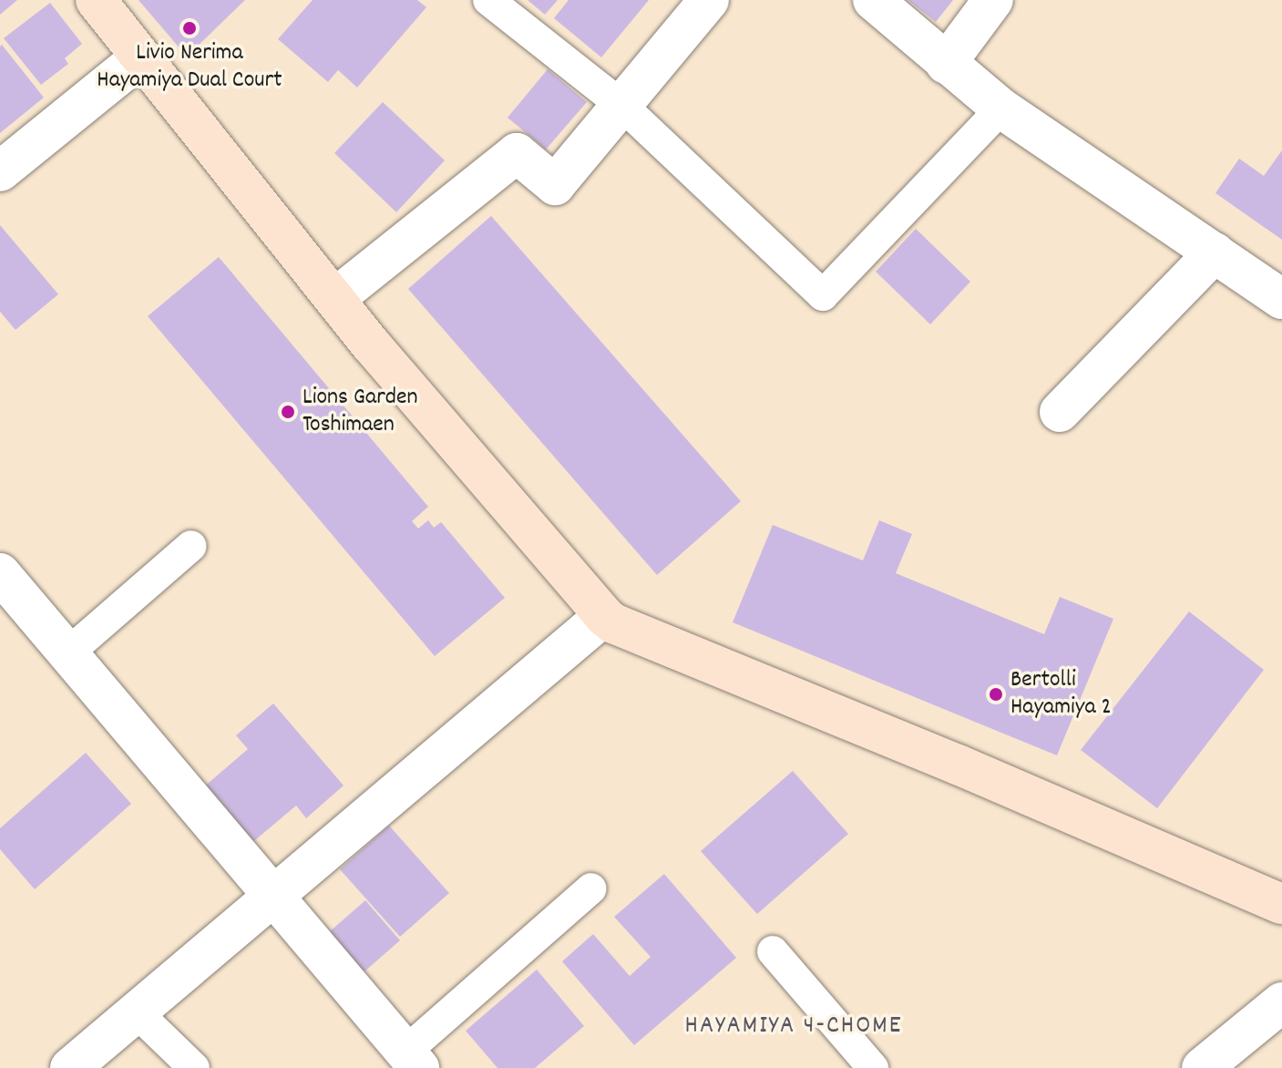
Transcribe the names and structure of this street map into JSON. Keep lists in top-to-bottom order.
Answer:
{
  "districts": ["HAYAMIYA 4-CHOME"],
  "places": ["Livio Nerima Hayamiya Dual Court", "Lions Garden Toshimaen", "Bertolli Hayamiya 2"]
}
